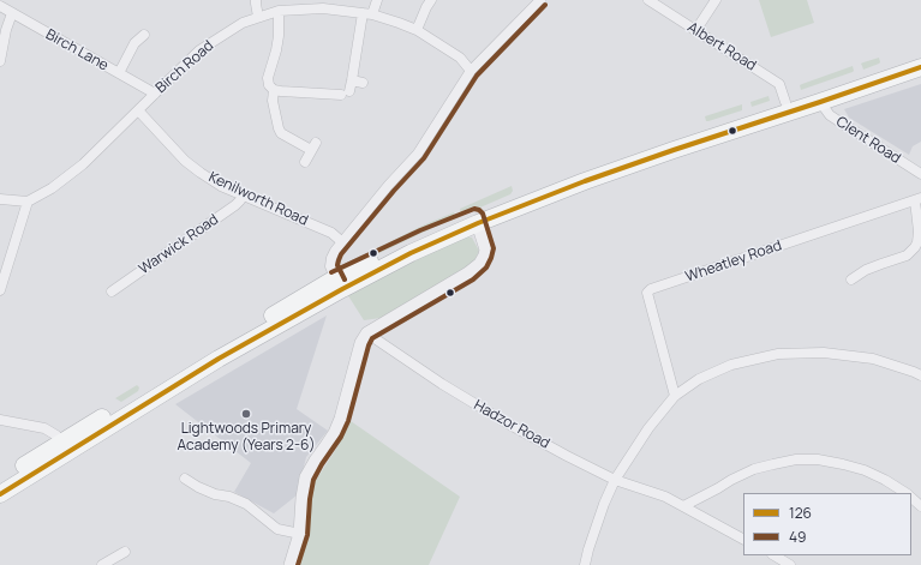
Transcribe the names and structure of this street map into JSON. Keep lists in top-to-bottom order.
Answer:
{
  "streets": {
    "street": [
      "Albert Road",
      "Birch Lane",
      "Birch Road",
      "Clent Road",
      "Kenilworth Road",
      "Warwick Road",
      "Wheatley Road",
      "Hadzor Road"
    ]
  },
  "crossings": [
    ["Birch Lane", "Birch Road"],
    ["Birch Road", "Kenilworth Road"],
    ["Kenilworth Road", "Warwick Road"]
  ],
  "places": ["Lightwoods Primary Academy (Years 2-6)"],
  "lines": ["transit line 49", "transit line 126"],
  "legend": ["126", "49"]
}
